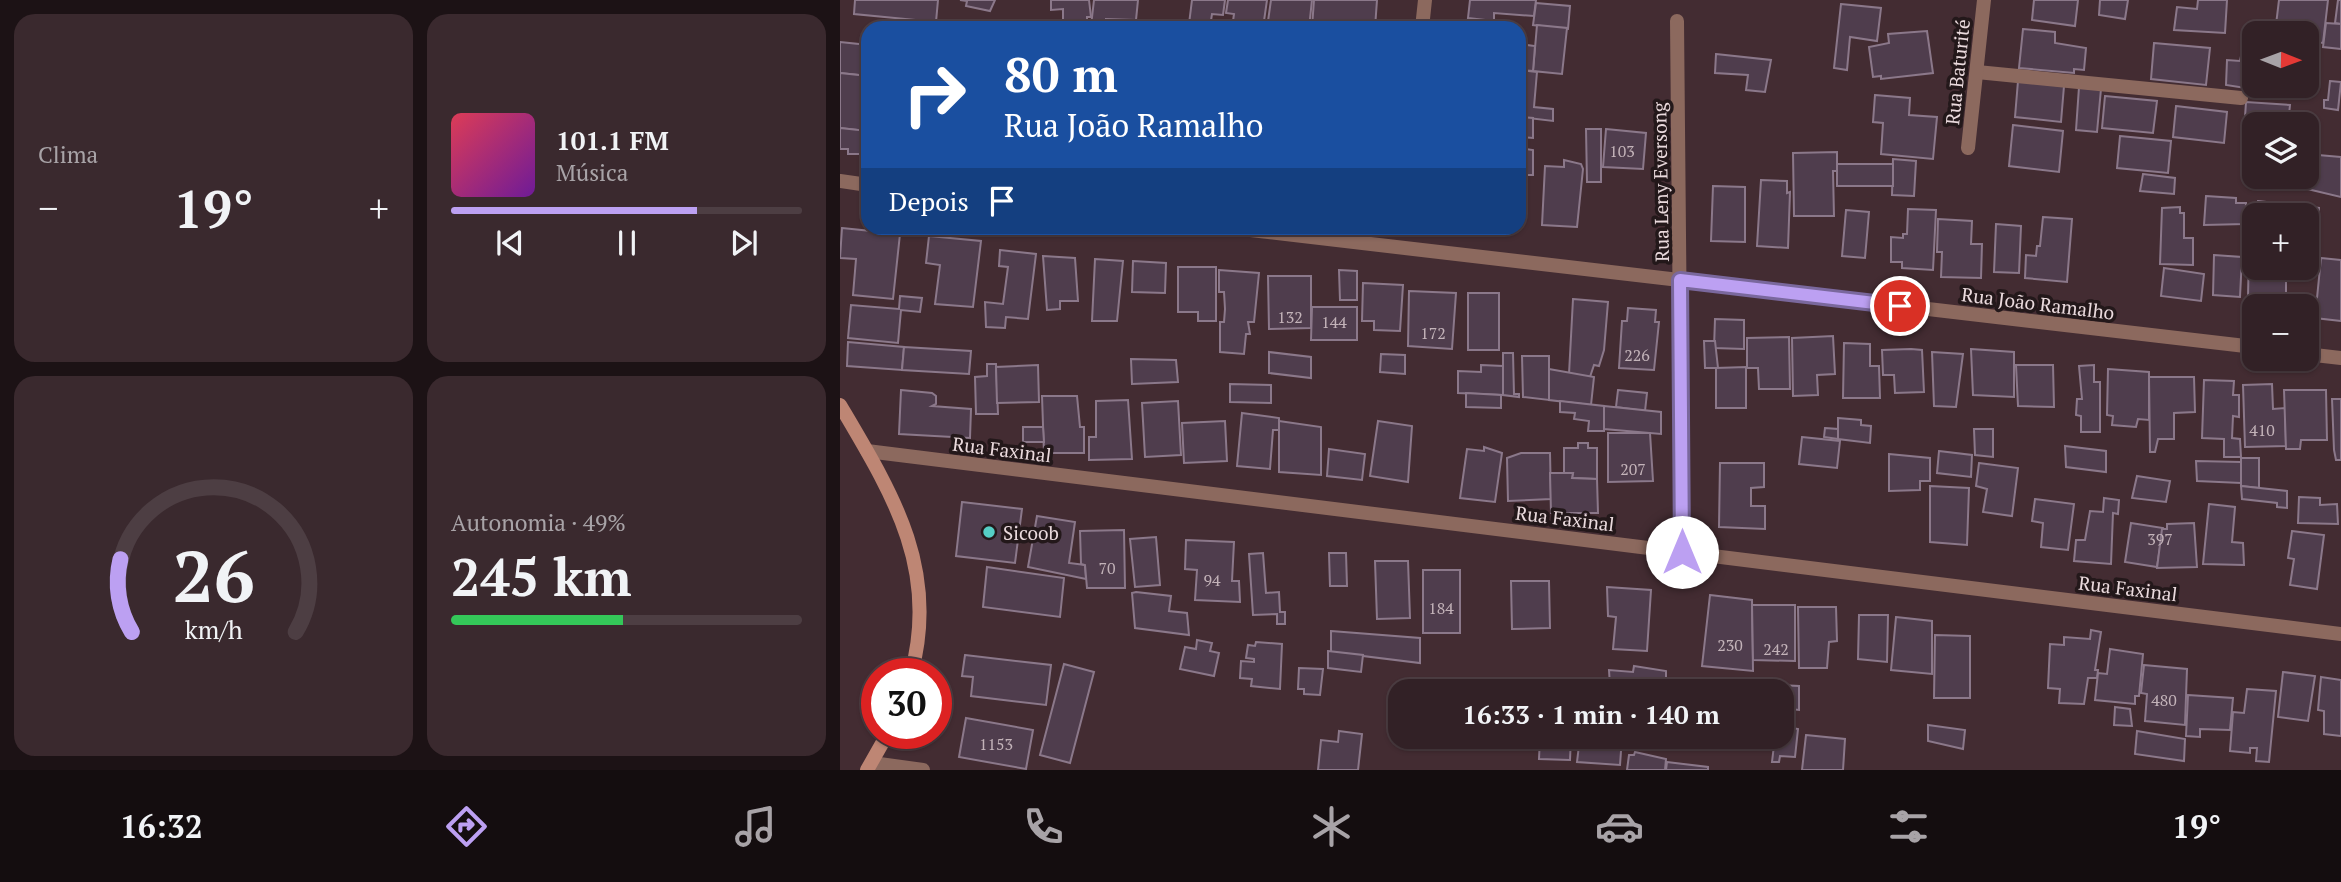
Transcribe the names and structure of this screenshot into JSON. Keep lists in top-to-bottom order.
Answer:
{
  "streets": {
    "street": [
      "Rua Baturité",
      "Rua Leny Eversong",
      "Rua João Ramalho",
      "Rua Faxinal"
    ]
  },
  "crossings": [
    ["Rua Leny Eversong", "Rua João Ramalho"],
    ["Rua Leny Eversong", "Rua Faxinal"]
  ],
  "places": ["Sicoob"],
  "house_numbers": [
    "103",
    "132",
    "144",
    "172",
    "226",
    "410",
    "207",
    "397",
    "70",
    "94",
    "184",
    "230",
    "242",
    "480",
    "1153"
  ],
  "north": "right",
  "page": {
    "tile": [
      "Clima",
      ["Autonomia · 49%", "245 km"]
    ],
    "map_buttons": ["+", "−"],
    "turn": ["80 m", "Rua João Ramalho"],
    "song": ["101.1 FM", "Música"],
    "then": "Depois",
    "heat": ["−", "19°", "+"],
    "limit": "30",
    "trip": "16:33 · 1 min · 140 m",
    "tabs": ["16:32", "19°"],
    "gauge": ["26", "km/h"]
  }
}
